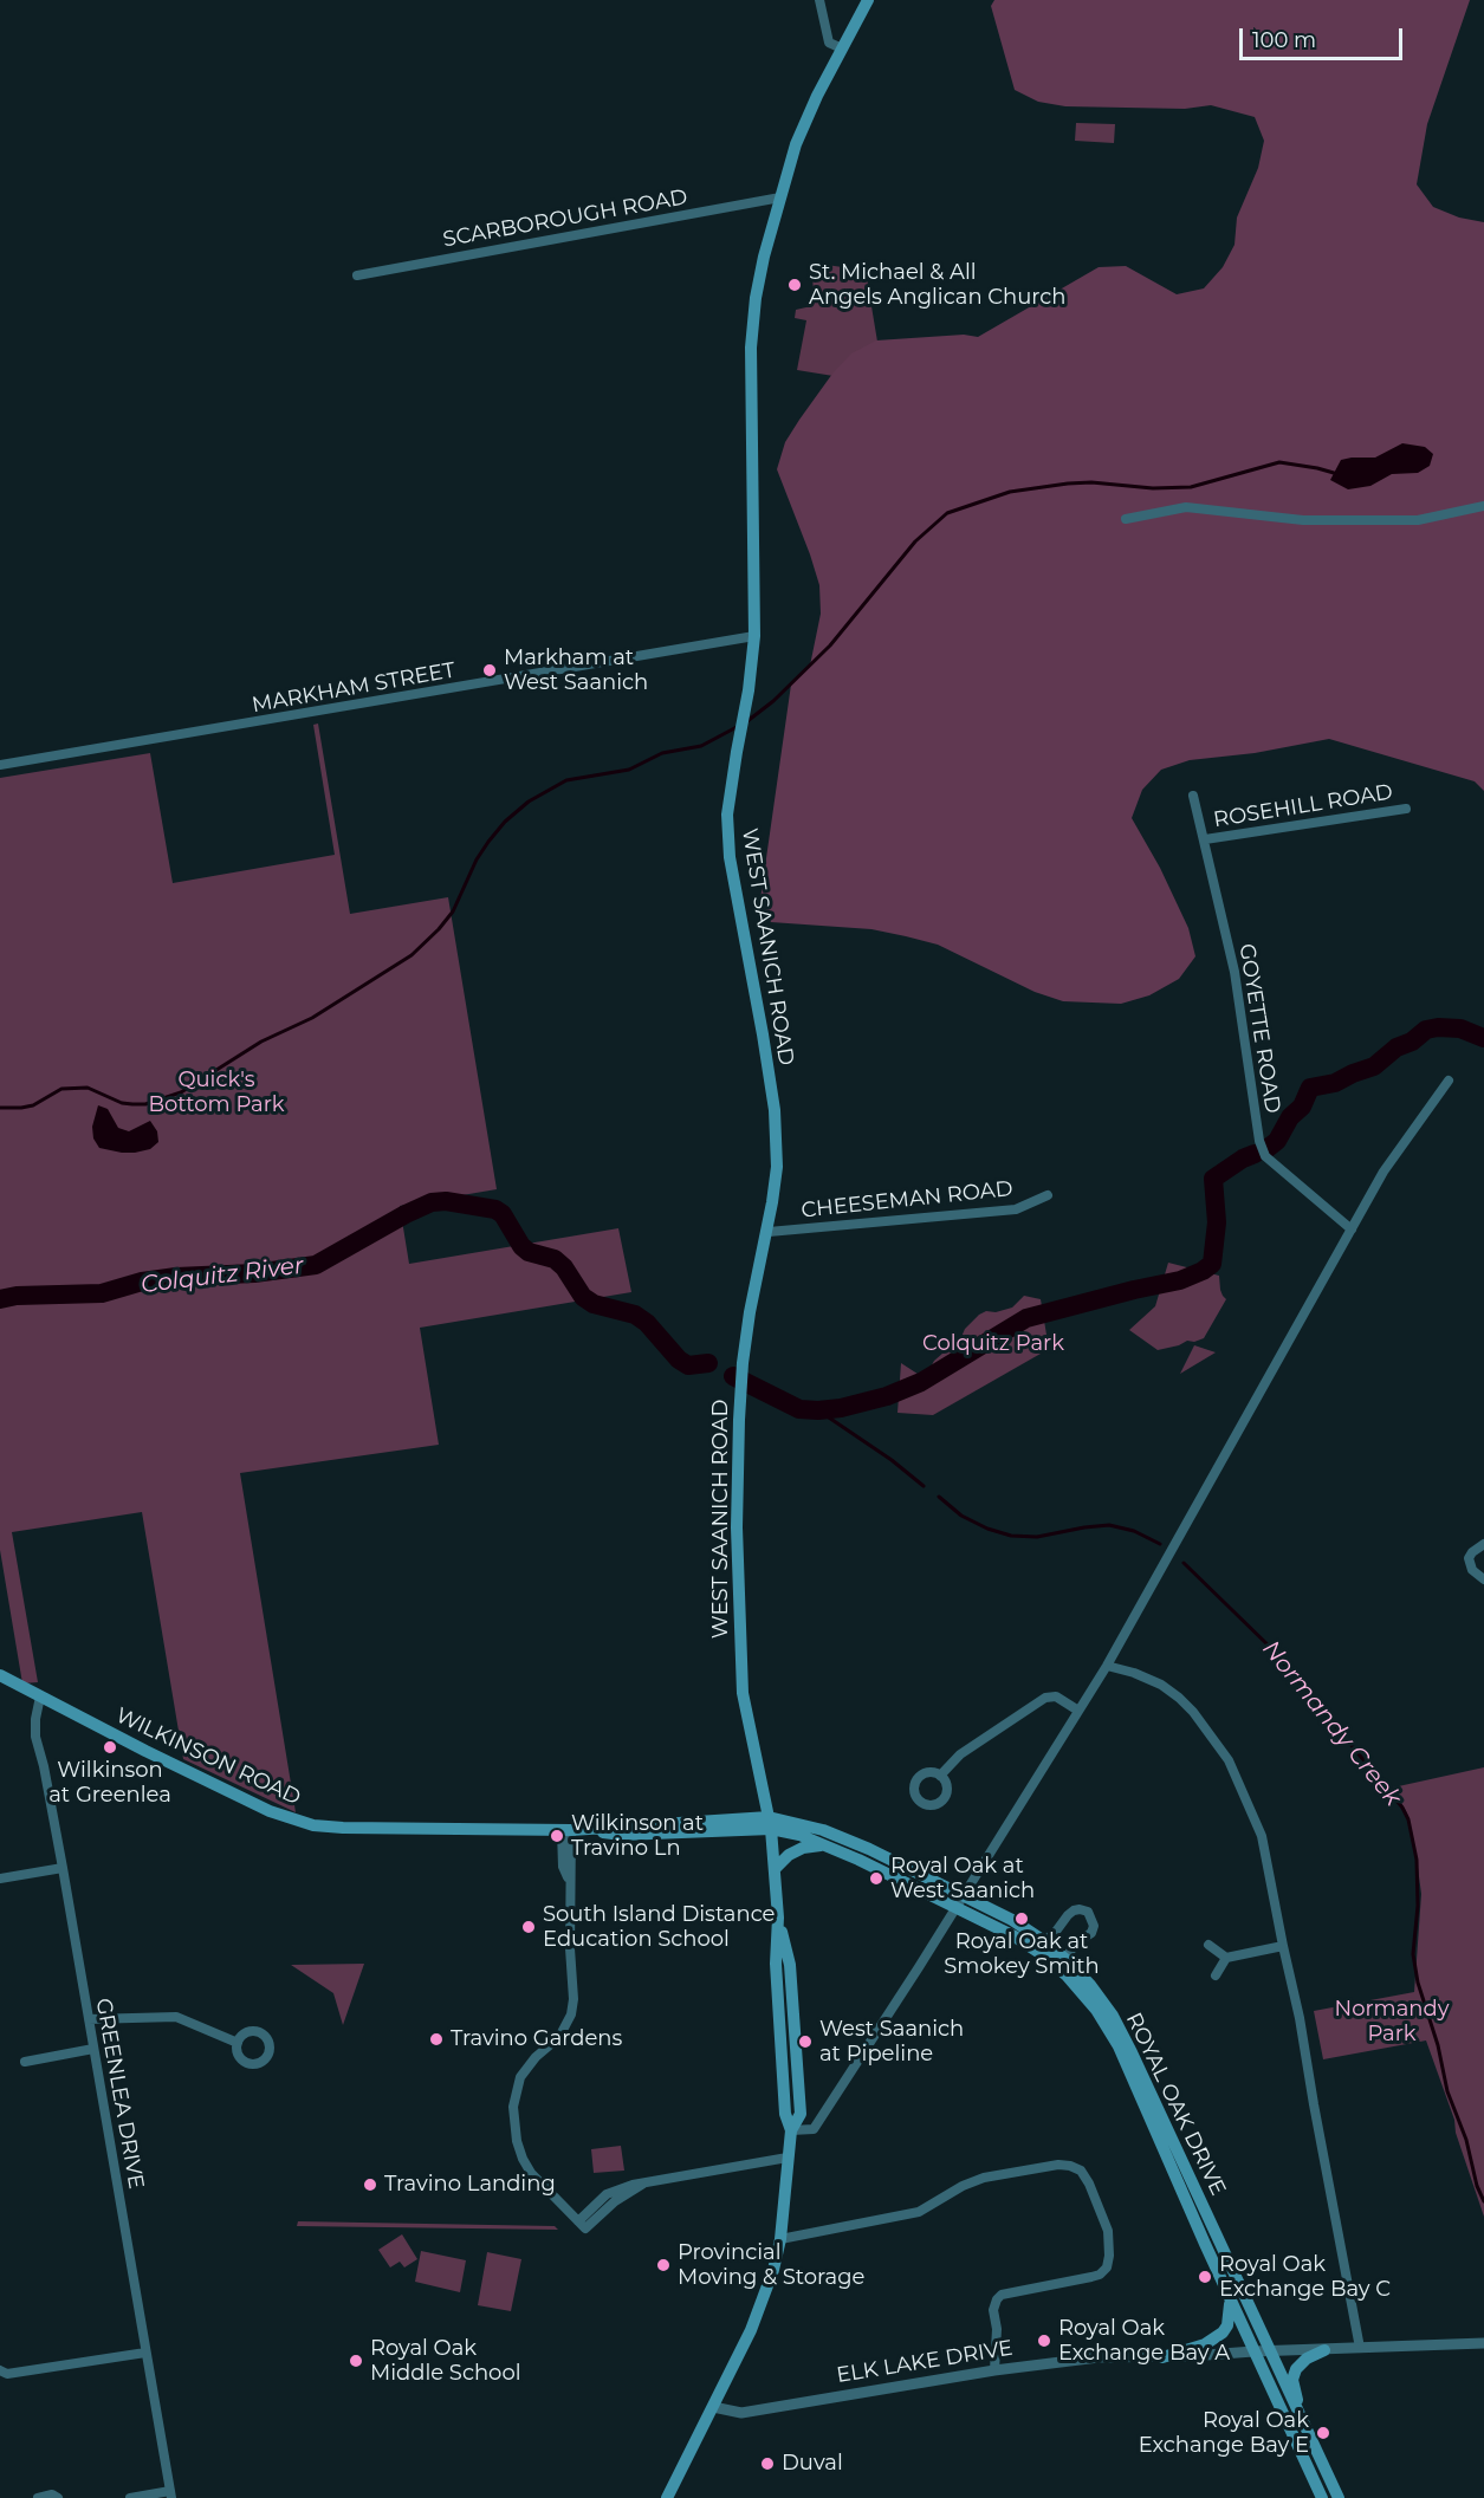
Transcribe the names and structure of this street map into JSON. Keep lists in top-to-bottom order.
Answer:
{
  "streets": {
    "main road": ["WEST SAANICH ROAD", "WILKINSON ROAD", "ROYAL OAK DRIVE"],
    "street": [
      "SCARBOROUGH ROAD",
      "MARKHAM STREET",
      "ROSEHILL ROAD",
      "GOYETTE ROAD",
      "CHEESEMAN ROAD",
      "GREENLEA DRIVE",
      "ELK LAKE DRIVE"
    ]
  },
  "crossings": [
    ["SCARBOROUGH ROAD", "WEST SAANICH ROAD"],
    ["MARKHAM STREET", "WEST SAANICH ROAD"],
    ["ROSEHILL ROAD", "GOYETTE ROAD"],
    ["WEST SAANICH ROAD", "CHEESEMAN ROAD"],
    ["WEST SAANICH ROAD", "WILKINSON ROAD"],
    ["WEST SAANICH ROAD", "ROYAL OAK DRIVE"],
    ["WEST SAANICH ROAD", "ELK LAKE DRIVE"],
    ["WILKINSON ROAD", "GREENLEA DRIVE"],
    ["WILKINSON ROAD", "ROYAL OAK DRIVE"],
    ["ROYAL OAK DRIVE", "ELK LAKE DRIVE"]
  ],
  "water": ["Colquitz River", "Normandy Creek"],
  "parks": ["Quick's Bottom Park", "Colquitz Park", "Normandy Park"],
  "places": [
    "St. Michael & All Angels Anglican Church",
    "Markham at West Saanich",
    "Wilkinson at Greenlea",
    "Wilkinson at Travino Ln",
    "Royal Oak at West Saanich",
    "Royal Oak at Smokey Smith",
    "South Island Distance Education School",
    "Travino Gardens",
    "West Saanich at Pipeline",
    "Travino Landing",
    "Provincial Moving & Storage",
    "Royal Oak Exchange Bay C",
    "Royal Oak Exchange Bay A",
    "Royal Oak Middle School",
    "Royal Oak Exchange Bay E",
    "Duval"
  ],
  "scale_bar": "100 m"
}
